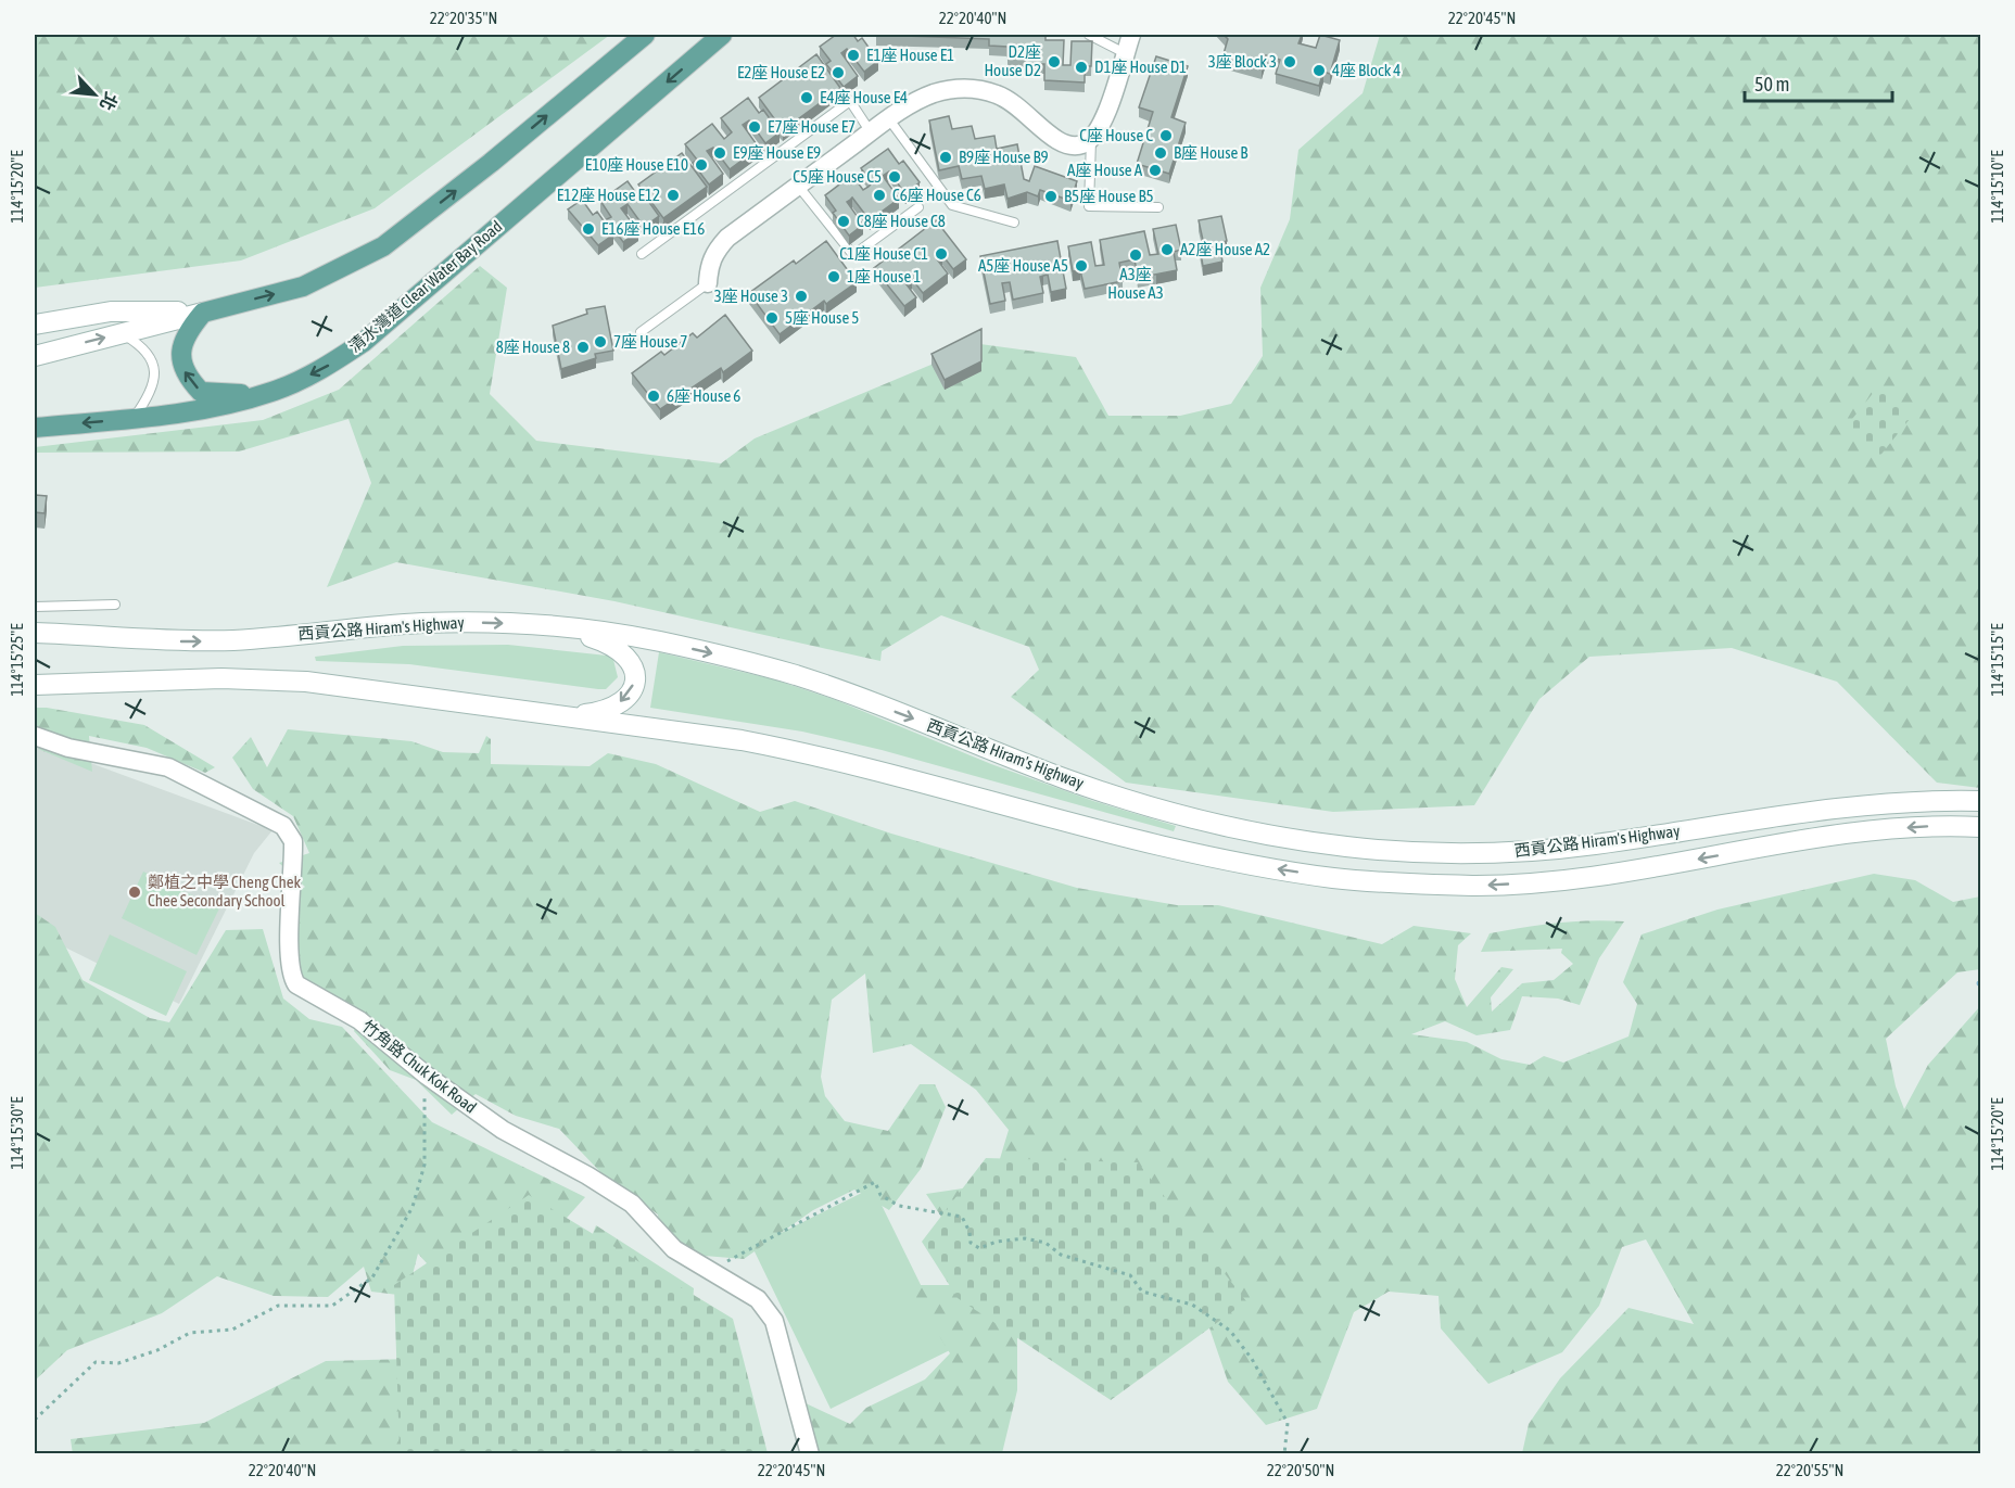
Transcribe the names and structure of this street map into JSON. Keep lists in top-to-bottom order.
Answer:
{
  "streets": {
    "main road": ["清水灣道 Clear Water Bay Road", "西貢公路 Hiram's Highway"],
    "street": ["竹角路 Chuk Kok Road"]
  },
  "places": [
    "E1座 House E1",
    "D2座 House D2",
    "3座 Block 3",
    "D1座 House D1",
    "4座 Block 4",
    "E2座 House E2",
    "E4座 House E4",
    "E7座 House E7",
    "C座 House C",
    "E9座 House E9",
    "B座 House B",
    "B9座 House B9",
    "E10座 House E10",
    "A座 House A",
    "C5座 House C5",
    "E12座 House E12",
    "C6座 House C6",
    "B5座 House B5",
    "C8座 House C8",
    "E16座 House E16",
    "A2座 House A2",
    "C1座 House C1",
    "A3座 House A3",
    "A5座 House A5",
    "1座 House 1",
    "3座 House 3",
    "5座 House 5",
    "7座 House 7",
    "8座 House 8",
    "6座 House 6",
    "鄭植之中學 Cheng Chek Chee Secondary School"
  ],
  "scale_bar": "50 m",
  "north": "bottom right",
  "coordinates": [
    "22°20'35\"N",
    "22°20'40\"N",
    "22°20'45\"N",
    "114°15'20\"E",
    "114°15'10\"E",
    "114°15'25\"E",
    "114°15'15\"E",
    "114°15'30\"E",
    "22°20'50\"N",
    "22°20'55\"N"
  ]
}
